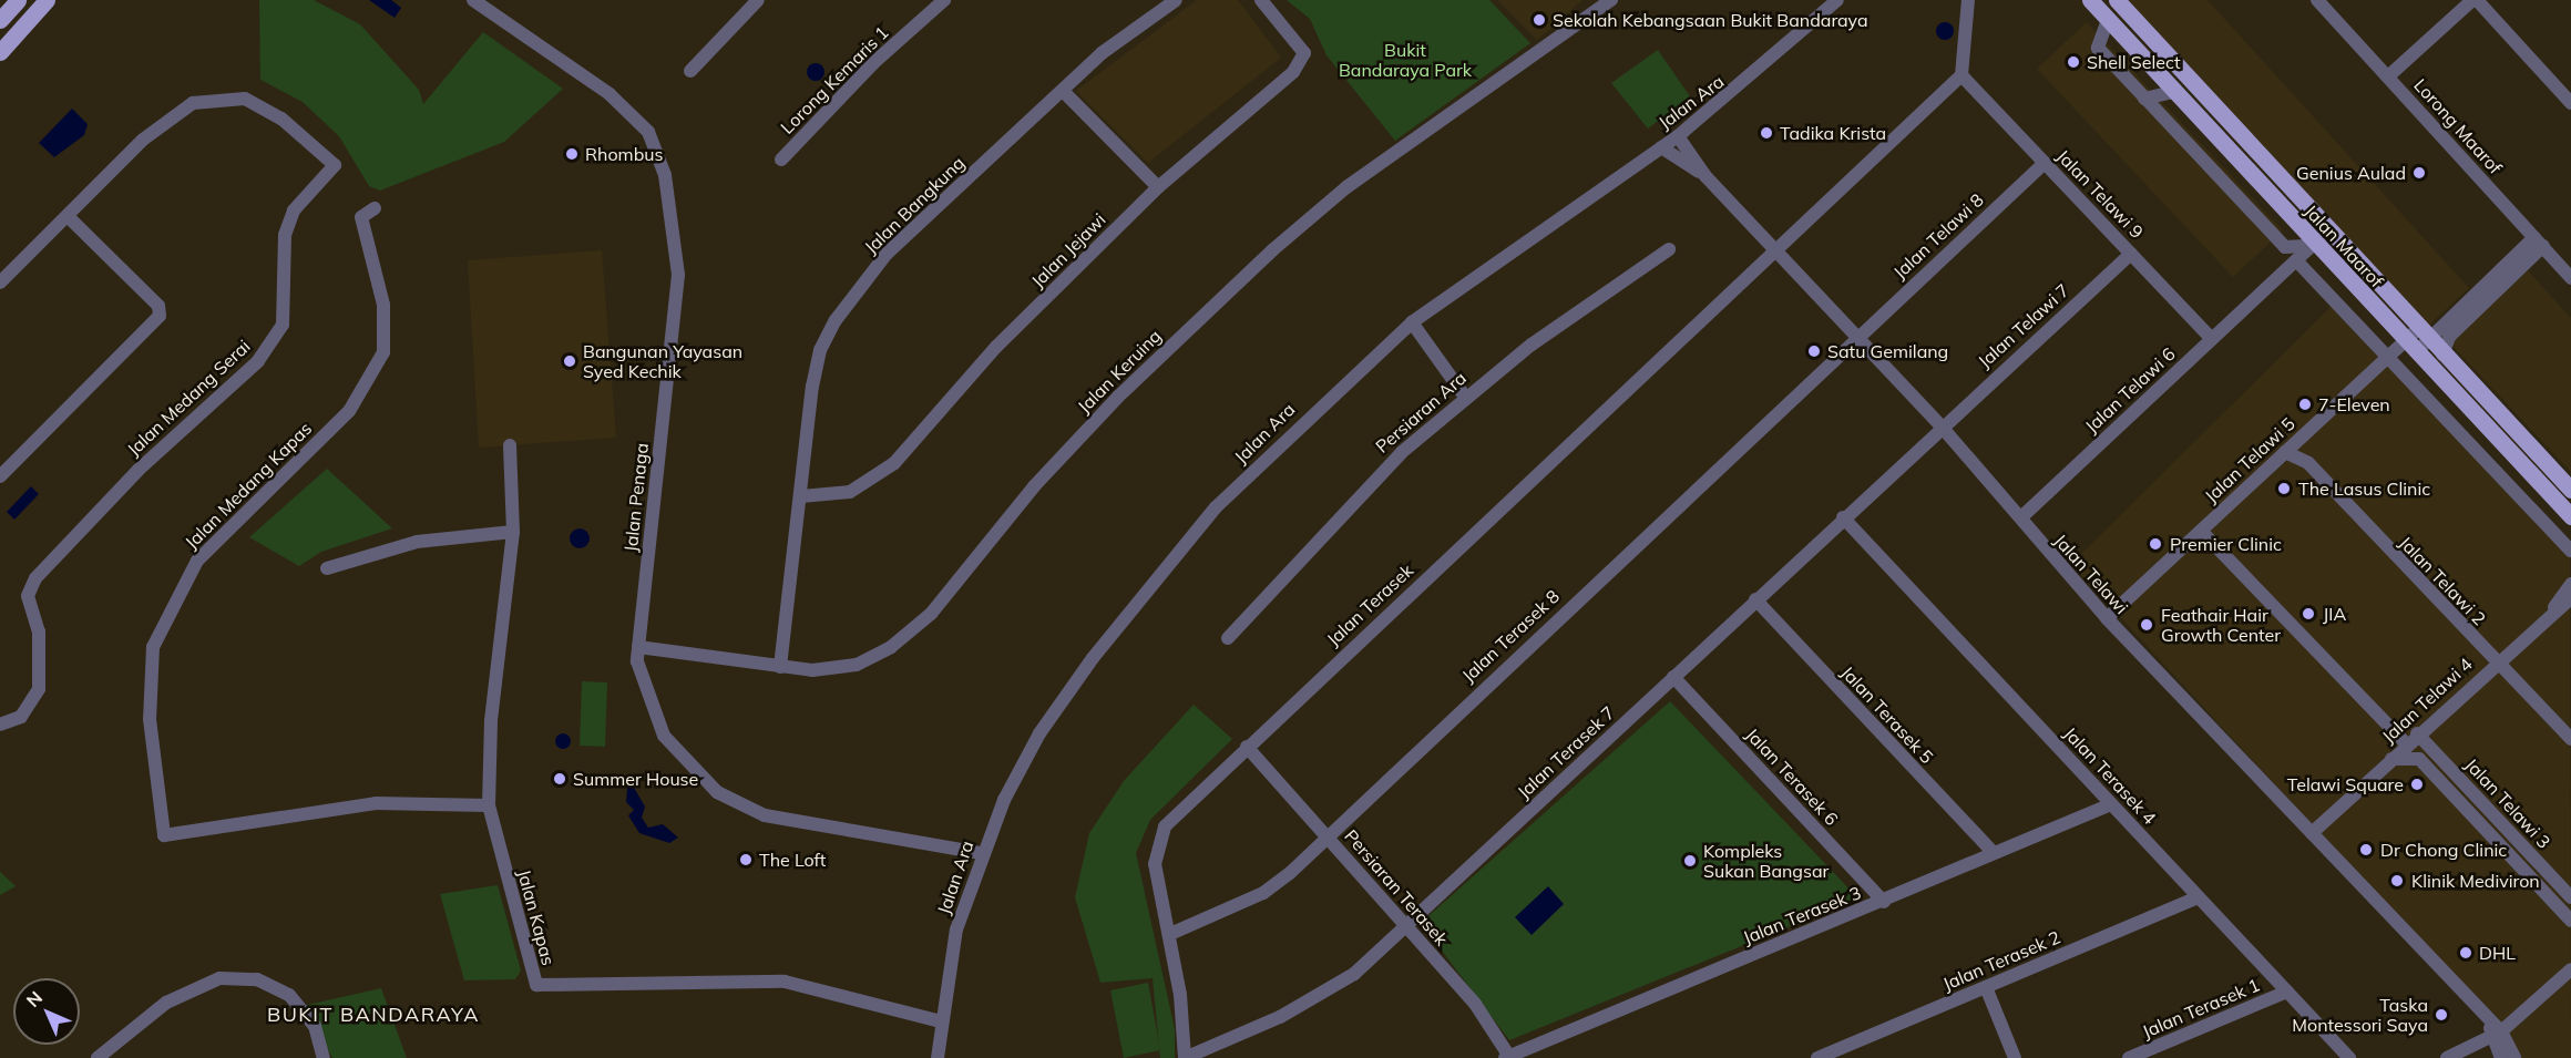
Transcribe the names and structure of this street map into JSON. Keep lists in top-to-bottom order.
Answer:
{
  "streets": {
    "main road": ["Jalan Maarof"],
    "street": [
      "Lorong Kemaris 1",
      "Jalan Ara",
      "Lorong Maarof",
      "Jalan Telawi 9",
      "Jalan Bangkung",
      "Jalan Telawi 8",
      "Jalan Jejawi",
      "Jalan Telawi 7",
      "Jalan Keruing",
      "Jalan Telawi 6",
      "Jalan Medang Serai",
      "Persiaran Ara",
      "Jalan Telawi 5",
      "Jalan Medang Kapas",
      "Jalan Penaga",
      "Jalan Telawi",
      "Jalan Telawi 2",
      "Jalan Terasek",
      "Jalan Terasek 8",
      "Jalan Telawi 4",
      "Jalan Terasek 5",
      "Jalan Terasek 7",
      "Jalan Terasek 4",
      "Jalan Terasek 6",
      "Jalan Telawi 3",
      "Persiaran Terasek",
      "Jalan Terasek 3",
      "Jalan Kapas",
      "Jalan Terasek 2",
      "Jalan Terasek 1"
    ]
  },
  "crossings": [
    ["Jalan Ara", "Persiaran Ara"],
    ["Jalan Ara", "Jalan Penaga"],
    ["Jalan Ara", "Jalan Telawi"],
    ["Jalan Ara", "Jalan Kapas"],
    ["Jalan Telawi 9", "Jalan Telawi 8"],
    ["Jalan Telawi 9", "Jalan Telawi 7"],
    ["Jalan Telawi 9", "Jalan Telawi 6"],
    ["Jalan Bangkung", "Jalan Jejawi"],
    ["Jalan Bangkung", "Jalan Keruing"],
    ["Jalan Telawi 8", "Jalan Telawi"],
    ["Jalan Telawi 8", "Jalan Terasek 8"],
    ["Jalan Maarof", "Jalan Telawi 6"],
    ["Jalan Maarof", "Jalan Telawi 5"],
    ["Jalan Telawi 7", "Jalan Telawi"],
    ["Jalan Telawi 7", "Jalan Terasek 7"],
    ["Jalan Keruing", "Jalan Penaga"],
    ["Jalan Telawi 6", "Jalan Telawi"],
    ["Jalan Telawi 5", "Jalan Telawi"],
    ["Jalan Telawi 5", "Jalan Telawi 2"],
    ["Jalan Medang Kapas", "Jalan Kapas"],
    ["Jalan Telawi", "Jalan Terasek"],
    ["Jalan Telawi", "Jalan Terasek 8"],
    ["Jalan Telawi", "Jalan Telawi 4"],
    ["Jalan Telawi", "Jalan Terasek 7"],
    ["Jalan Telawi 2", "Jalan Telawi 4"],
    ["Jalan Terasek", "Jalan Terasek 8"],
    ["Jalan Terasek", "Jalan Terasek 7"],
    ["Jalan Terasek", "Persiaran Terasek"],
    ["Jalan Terasek 8", "Persiaran Terasek"],
    ["Jalan Telawi 4", "Jalan Telawi 3"],
    ["Jalan Terasek 5", "Jalan Terasek 7"],
    ["Jalan Terasek 5", "Jalan Terasek 3"],
    ["Jalan Terasek 7", "Jalan Terasek 4"],
    ["Jalan Terasek 7", "Jalan Terasek 6"],
    ["Jalan Terasek 7", "Persiaran Terasek"],
    ["Jalan Terasek 4", "Jalan Terasek 3"],
    ["Jalan Terasek 4", "Jalan Terasek 2"],
    ["Jalan Terasek 4", "Jalan Terasek 1"],
    ["Jalan Terasek 6", "Jalan Terasek 3"],
    ["Persiaran Terasek", "Jalan Terasek 3"]
  ],
  "districts": ["BUKIT BANDARAYA"],
  "parks": ["Bukit Bandaraya Park"],
  "places": [
    "Sekolah Kebangsaan Bukit Bandaraya",
    "Shell Select",
    "Tadika Krista",
    "Rhombus",
    "Genius Aulad",
    "Satu Gemilang",
    "Bangunan Yayasan Syed Kechik",
    "7-Eleven",
    "The Lasus Clinic",
    "Premier Clinic",
    "JIA",
    "Feathair Hair Growth Center",
    "Summer House",
    "Telawi Square",
    "Dr Chong Clinic",
    "The Loft",
    "Kompleks Sukan Bangsar",
    "Klinik Mediviron",
    "DHL",
    "Taska Montessori Saya"
  ],
  "north": "top left"
}
